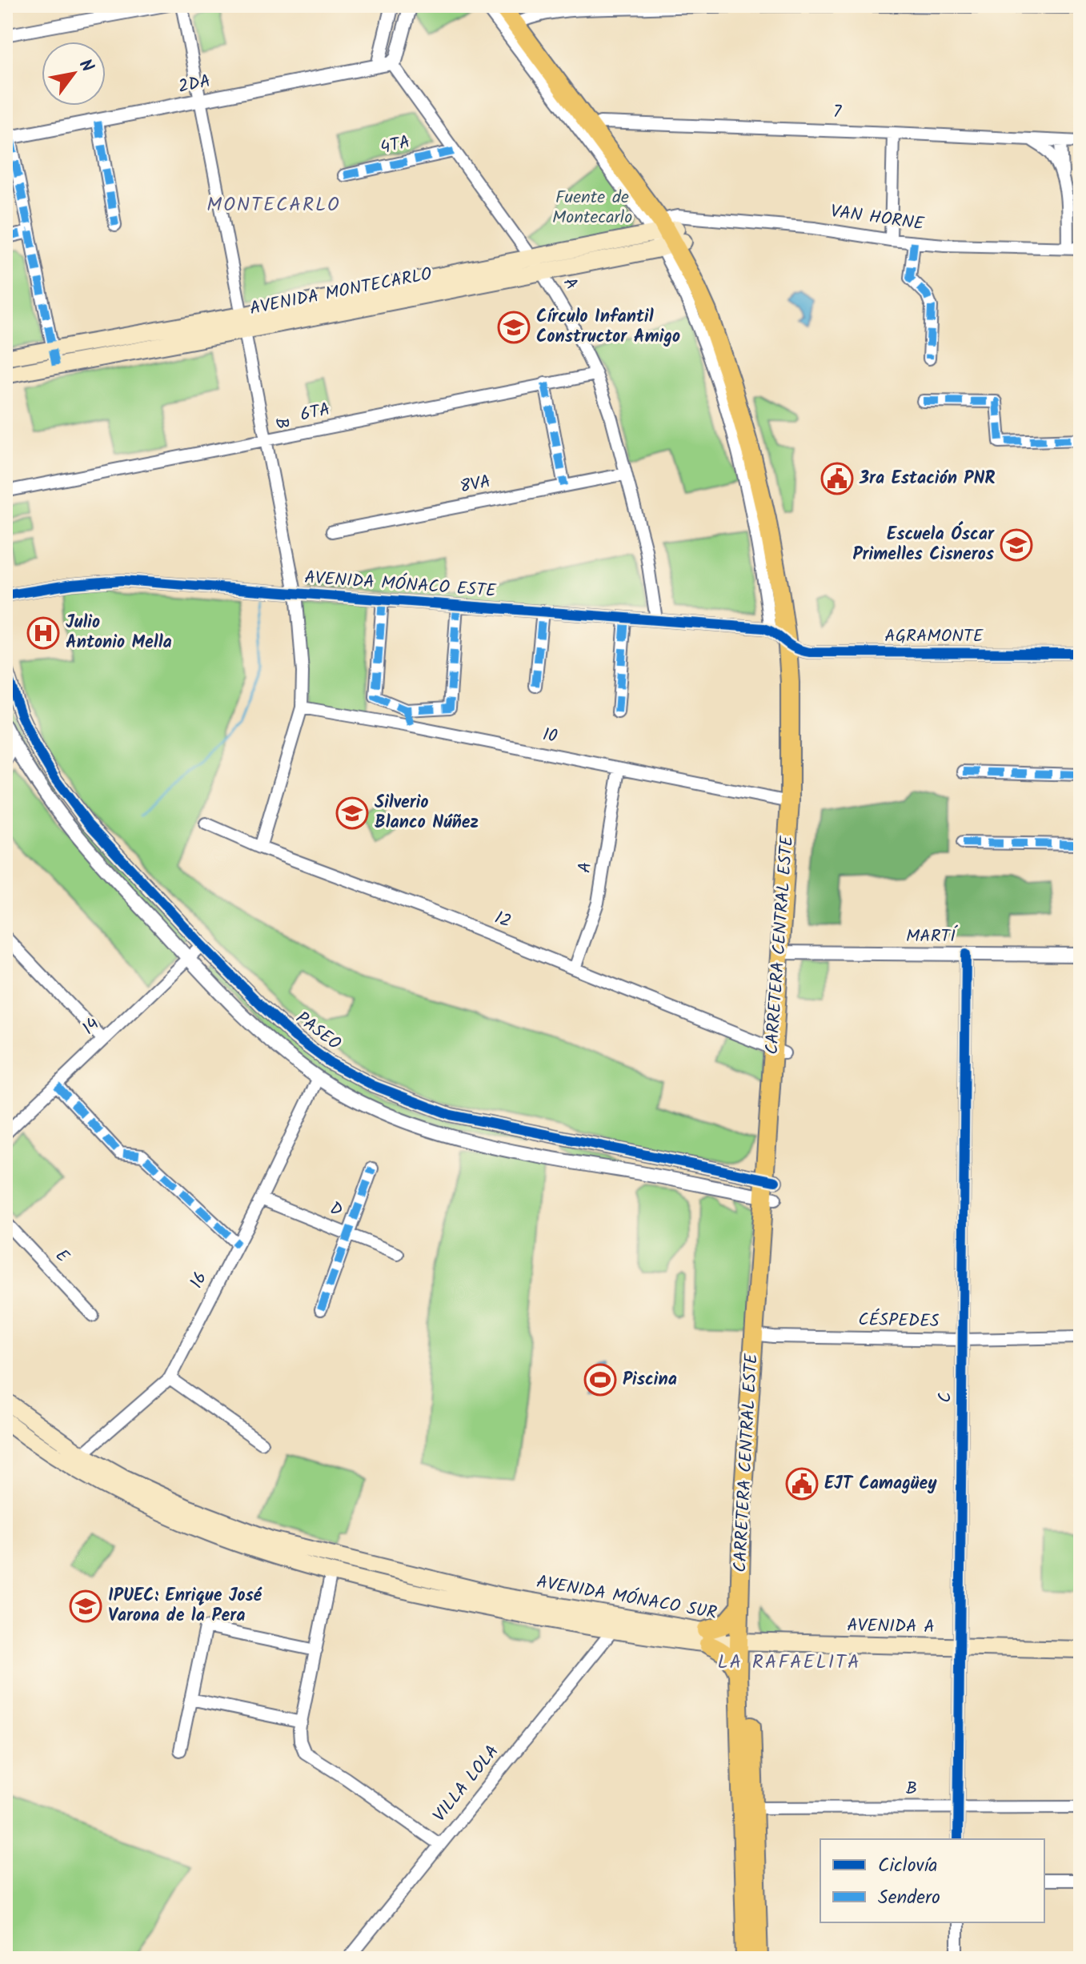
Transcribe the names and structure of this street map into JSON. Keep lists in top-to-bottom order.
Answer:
{
  "streets": {
    "main road": [
      "AVENIDA MONTECARLO",
      "CARRETERA CENTRAL ESTE",
      "AVENIDA MÓNACO SUR",
      "AVENIDA A"
    ],
    "street": [
      "2DA",
      "7",
      "4TA",
      "VAN HORNE",
      "A",
      "6TA",
      "B",
      "8VA",
      "AVENIDA MÓNACO ESTE",
      "AGRAMONTE",
      "10",
      "12",
      "MARTÍ",
      "14",
      "PASEO",
      "D",
      "E",
      "16",
      "CÉSPEDES",
      "C",
      "VILLA LOLA"
    ]
  },
  "crossings": [
    ["2DA", "A"],
    ["2DA", "B"],
    ["7", "CARRETERA CENTRAL ESTE"],
    ["4TA", "A"],
    ["VAN HORNE", "AVENIDA MONTECARLO"],
    ["VAN HORNE", "CARRETERA CENTRAL ESTE"],
    ["A", "AVENIDA MONTECARLO"],
    ["A", "6TA"],
    ["A", "8VA"],
    ["A", "AVENIDA MÓNACO ESTE"],
    ["A", "10"],
    ["A", "12"],
    ["AVENIDA MONTECARLO", "B"],
    ["AVENIDA MONTECARLO", "CARRETERA CENTRAL ESTE"],
    ["6TA", "B"],
    ["B", "AVENIDA MÓNACO ESTE"],
    ["B", "10"],
    ["B", "12"],
    ["B", "CARRETERA CENTRAL ESTE"],
    ["B", "C"],
    ["AGRAMONTE", "CARRETERA CENTRAL ESTE"],
    ["10", "CARRETERA CENTRAL ESTE"],
    ["12", "CARRETERA CENTRAL ESTE"],
    ["MARTÍ", "CARRETERA CENTRAL ESTE"],
    ["MARTÍ", "C"],
    ["CARRETERA CENTRAL ESTE", "PASEO"],
    ["CARRETERA CENTRAL ESTE", "CÉSPEDES"],
    ["CARRETERA CENTRAL ESTE", "AVENIDA MÓNACO SUR"],
    ["CARRETERA CENTRAL ESTE", "AVENIDA A"],
    ["14", "PASEO"],
    ["PASEO", "16"],
    ["D", "16"],
    ["16", "AVENIDA MÓNACO SUR"],
    ["CÉSPEDES", "C"],
    ["C", "AVENIDA A"],
    ["AVENIDA MÓNACO SUR", "AVENIDA A"],
    ["AVENIDA MÓNACO SUR", "VILLA LOLA"]
  ],
  "districts": ["MONTECARLO", "LA RAFAELITA"],
  "parks": ["Fuente de Montecarlo"],
  "places": {
    "school or university": [
      "Círculo Infantil Constructor Amigo",
      "Escuela Óscar Primelles Cisneros",
      "Silverio Blanco Núñez",
      "IPUEC: Enrique José Varona de la Pera"
    ],
    "public building": ["3ra Estación PNR", "EJT Camagüey"],
    "hospital": ["Julio Antonio Mella"],
    "sports": ["Piscina"]
  },
  "legend": ["Ciclovía", "Sendero"],
  "north": "top right"
}
